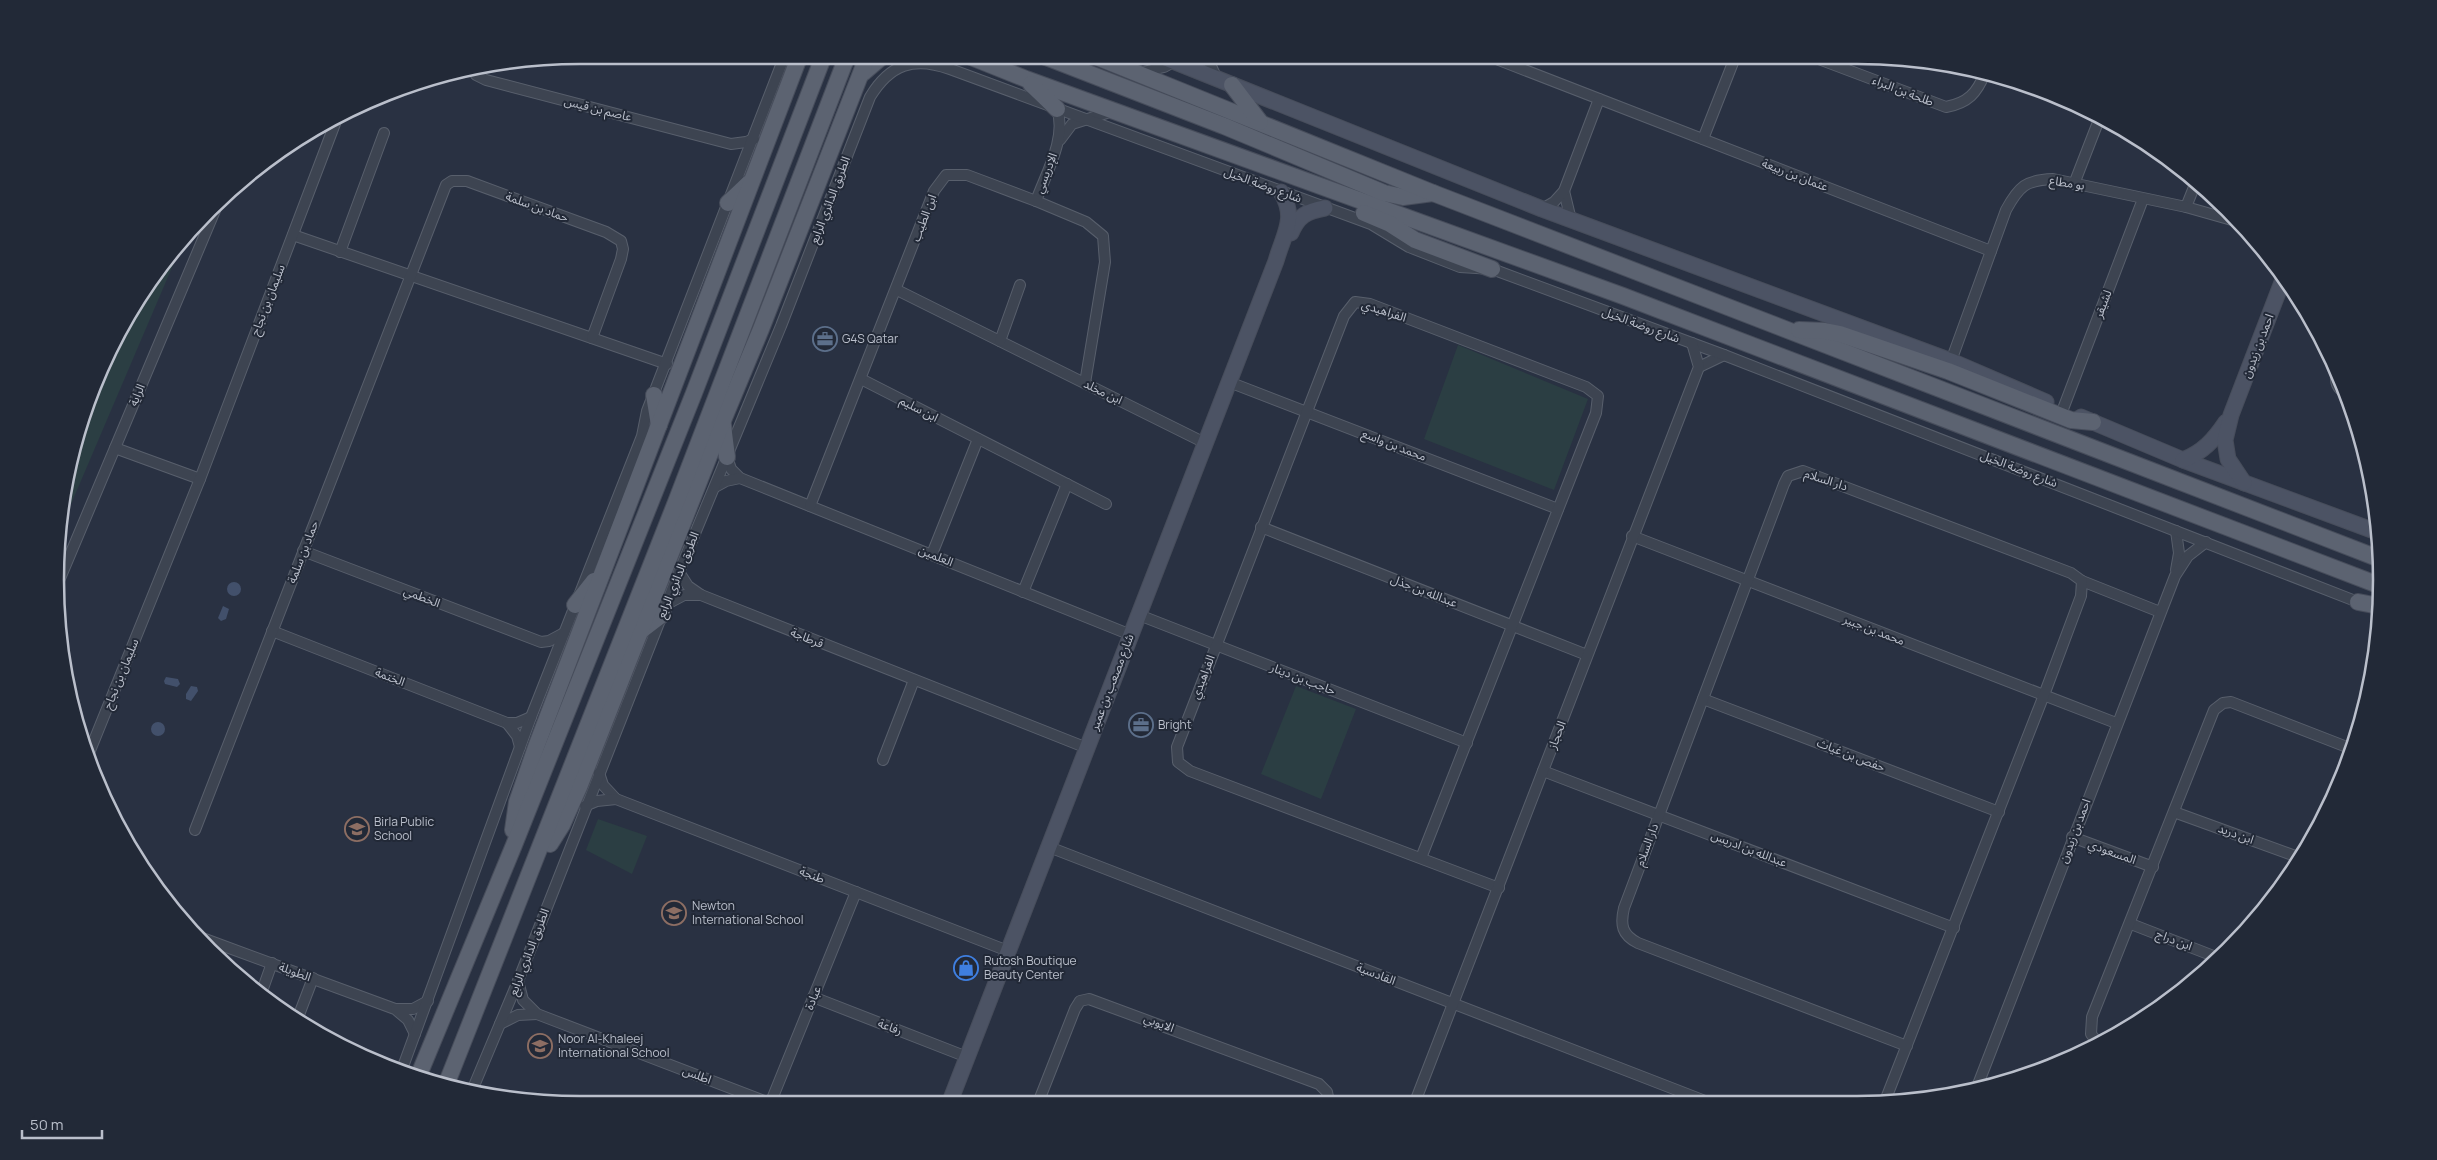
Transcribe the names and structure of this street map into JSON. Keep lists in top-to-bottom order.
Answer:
{
  "streets": {
    "main road": ["شارع روضة الخيل"],
    "street": [
      "طلحة بن البراء",
      "عاصم بن قيس",
      "الإدريسي",
      "عثمان بن ربيعة",
      "بو مطاع",
      "الطريق الدائري الرابع",
      "حماد بن سلمة",
      "ابن الطيب",
      "سليمان بن نجاح",
      "لشيقر",
      "الفراهيدي",
      "احمد بن زيدون",
      "ابن مخلد",
      "الراية",
      "ابن سليم",
      "محمد بن واسع",
      "دار السلام",
      "العلمين",
      "عبدالله بن جذل",
      "الخطمي",
      "محمد بن جبير",
      "قرطاجة",
      "الختمة",
      "حاجب بن دينار",
      "شارع مصعب بن عمير",
      "الحجاز",
      "حفص بن غياث",
      "ابن دريد",
      "عبدالله بن ادريس",
      "المسعودي",
      "طنجة",
      "ابن دراج",
      "الطويلة",
      "القادسية",
      "عبادة",
      "الايوبي",
      "رفاعة",
      "اطلس"
    ]
  },
  "crossings": [
    ["الإدريسي", "شارع روضة الخيل"],
    ["الإدريسي", "ابن الطيب"],
    ["عثمان بن ربيعة", "بو مطاع"],
    ["بو مطاع", "لشيقر"],
    ["شارع روضة الخيل", "الطريق الدائري الرابع"],
    ["شارع روضة الخيل", "احمد بن زيدون"],
    ["شارع روضة الخيل", "شارع مصعب بن عمير"],
    ["الطريق الدائري الرابع", "قرطاجة"],
    ["الطريق الدائري الرابع", "اطلس"],
    ["حماد بن سلمة", "الخطمي"],
    ["حماد بن سلمة", "الختمة"],
    ["ابن الطيب", "ابن مخلد"],
    ["ابن الطيب", "ابن سليم"],
    ["ابن الطيب", "العلمين"],
    ["الفراهيدي", "محمد بن واسع"],
    ["الفراهيدي", "عبدالله بن جذل"],
    ["الفراهيدي", "حاجب بن دينار"],
    ["الفراهيدي", "الحجاز"],
    ["احمد بن زيدون", "محمد بن جبير"],
    ["احمد بن زيدون", "المسعودي"],
    ["ابن مخلد", "شارع مصعب بن عمير"],
    ["محمد بن واسع", "شارع مصعب بن عمير"],
    ["دار السلام", "محمد بن جبير"],
    ["دار السلام", "حفص بن غياث"],
    ["دار السلام", "عبدالله بن ادريس"],
    ["العلمين", "شارع مصعب بن عمير"],
    ["عبدالله بن جذل", "الحجاز"],
    ["محمد بن جبير", "الحجاز"],
    ["قرطاجة", "شارع مصعب بن عمير"],
    ["حاجب بن دينار", "شارع مصعب بن عمير"],
    ["شارع مصعب بن عمير", "طنجة"],
    ["شارع مصعب بن عمير", "القادسية"],
    ["شارع مصعب بن عمير", "رفاعة"],
    ["الحجاز", "عبدالله بن ادريس"],
    ["الحجاز", "القادسية"],
    ["طنجة", "عبادة"],
    ["عبادة", "رفاعة"]
  ],
  "places": {
    "office": ["G4S Qatar", "Bright"],
    "school or university": ["Birla Public School", "Newton International School", "Noor Al-Khaleej International School"],
    "shop": ["Rutosh Boutique Beauty Center"]
  },
  "scale_bar": "50 m"
}
